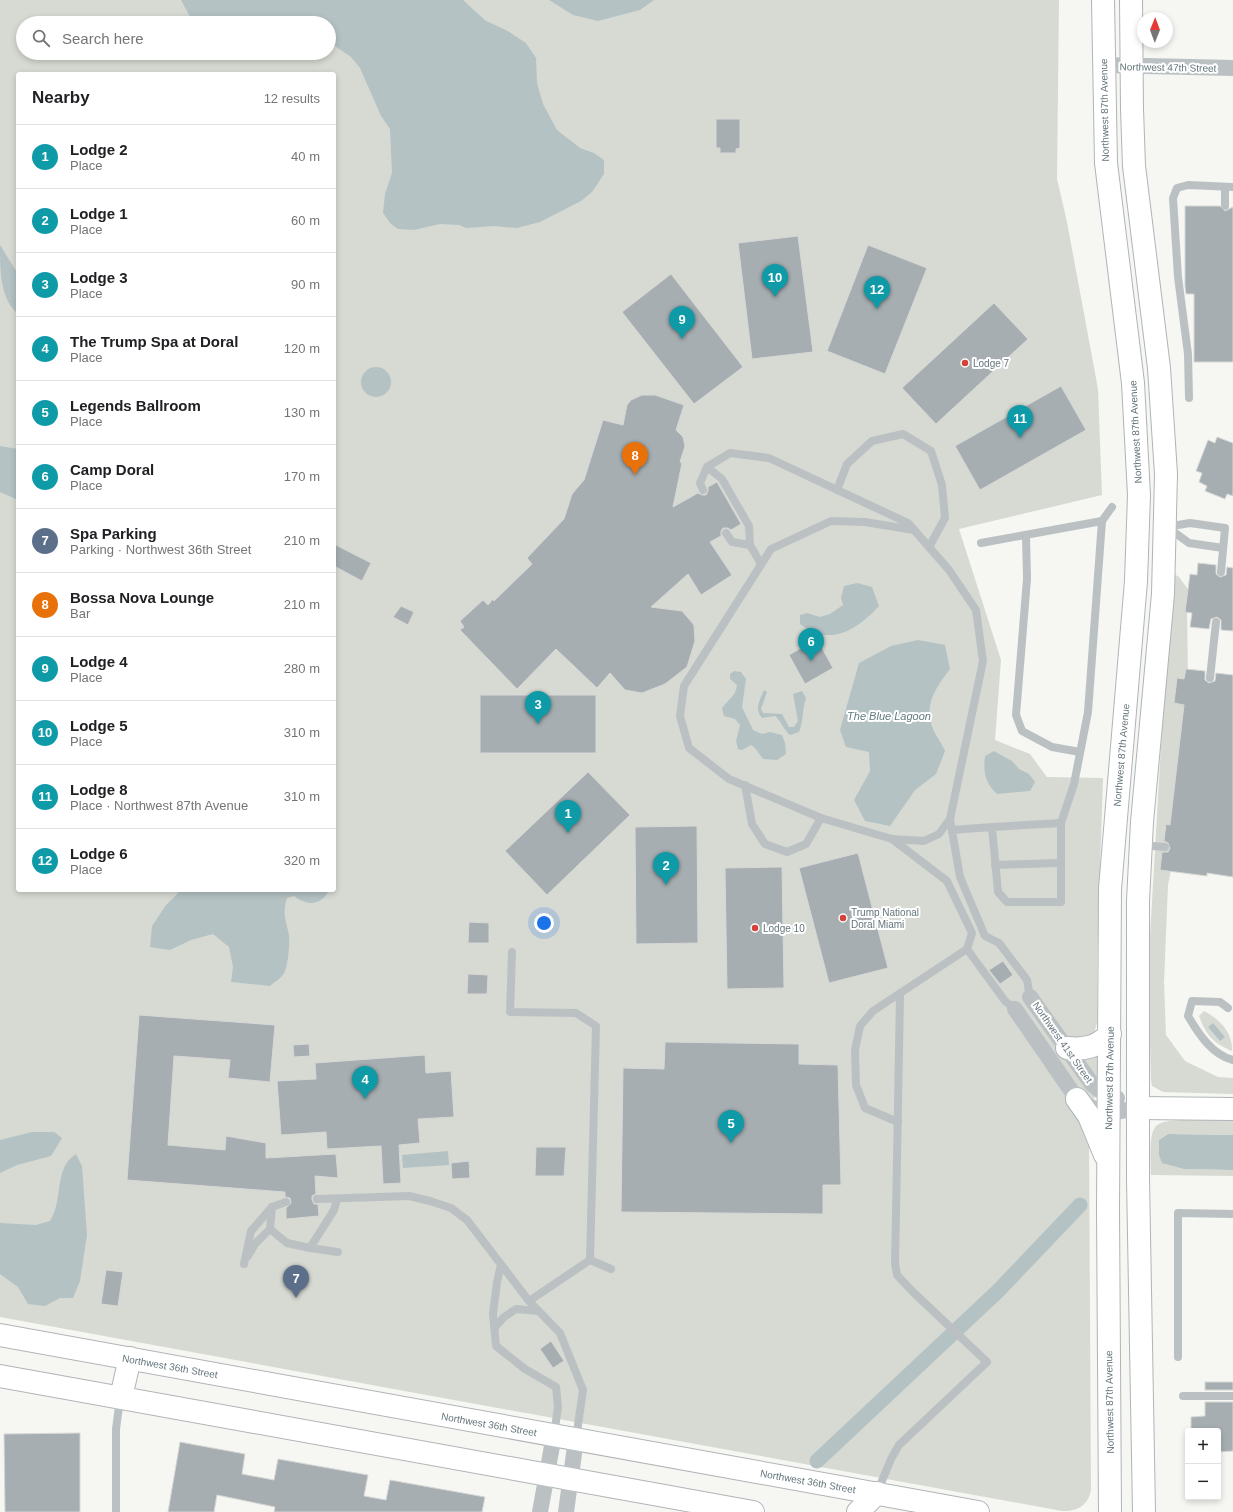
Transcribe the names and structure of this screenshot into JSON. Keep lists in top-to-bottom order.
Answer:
{
  "streets": {
    "main road": ["Northwest 87th Avenue", "Northwest 41st Street", "Northwest 36th Street"],
    "street": ["Northwest 47th Street"]
  },
  "crossings": [
    ["Northwest 47th Street", "Northwest 87th Avenue"],
    ["Northwest 87th Avenue", "Northwest 41st Street"]
  ],
  "water": ["The Blue Lagoon"],
  "places": ["Lodge 7", "Trump National Doral Miami", "Lodge 10"],
  "north": "top",
  "page": {
    "search": "Search here",
    "heading": ["Nearby", "12 results"],
    "list": [
      {
        "mark": "1",
        "name": "Lodge 2",
        "note": "Place",
        "value": "40 m"
      },
      {
        "mark": "2",
        "name": "Lodge 1",
        "note": "Place",
        "value": "60 m"
      },
      {
        "mark": "3",
        "name": "Lodge 3",
        "note": "Place",
        "value": "90 m"
      },
      {
        "mark": "4",
        "name": "The Trump Spa at Doral",
        "note": "Place",
        "value": "120 m"
      },
      {
        "mark": "5",
        "name": "Legends Ballroom",
        "note": "Place",
        "value": "130 m"
      },
      {
        "mark": "6",
        "name": "Camp Doral",
        "note": "Place",
        "value": "170 m"
      },
      {
        "mark": "7",
        "name": "Spa Parking",
        "note": "Parking · Northwest 36th Street",
        "value": "210 m"
      },
      {
        "mark": "8",
        "name": "Bossa Nova Lounge",
        "note": "Bar",
        "value": "210 m"
      },
      {
        "mark": "9",
        "name": "Lodge 4",
        "note": "Place",
        "value": "280 m"
      },
      {
        "mark": "10",
        "name": "Lodge 5",
        "note": "Place",
        "value": "310 m"
      },
      {
        "mark": "11",
        "name": "Lodge 8",
        "note": "Place · Northwest 87th Avenue",
        "value": "310 m"
      },
      {
        "mark": "12",
        "name": "Lodge 6",
        "note": "Place",
        "value": "320 m"
      }
    ],
    "pins": [
      "10",
      "12",
      "9",
      "11",
      "8",
      "6",
      "3",
      "1",
      "2",
      "4",
      "5",
      "7"
    ],
    "map_buttons": ["+", "−"]
  }
}
